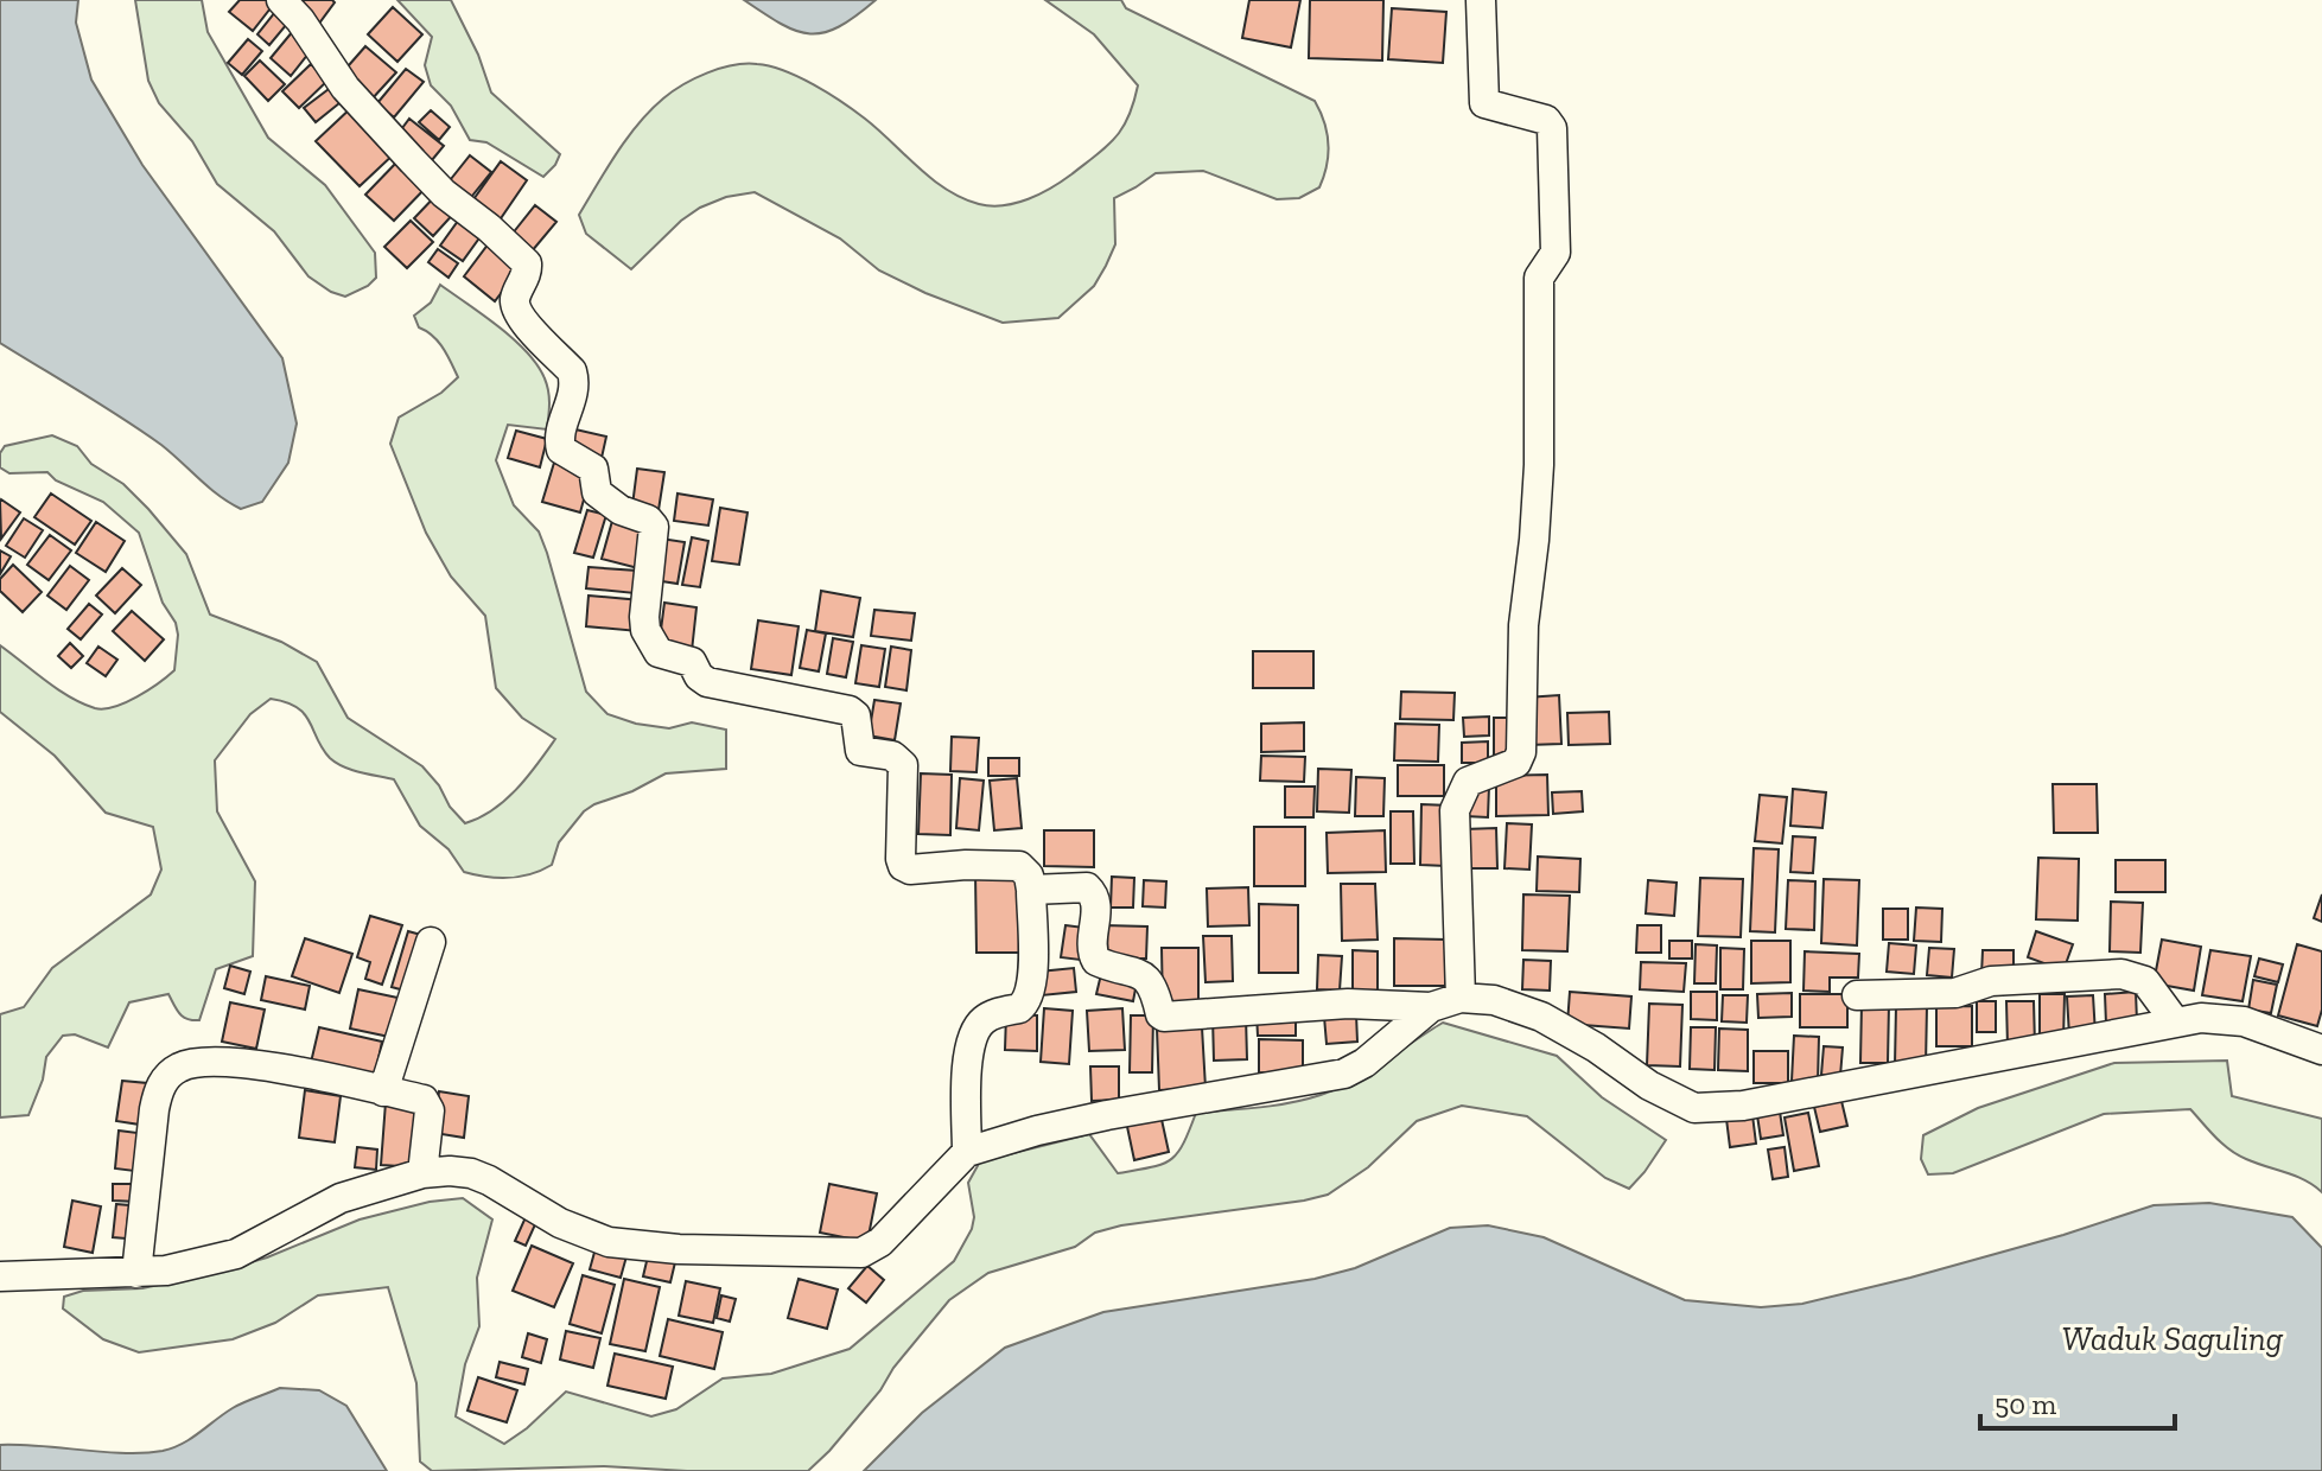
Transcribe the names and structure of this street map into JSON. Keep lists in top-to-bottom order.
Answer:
{
  "water": ["Waduk Saguling"],
  "scale_bar": "50 m"
}
